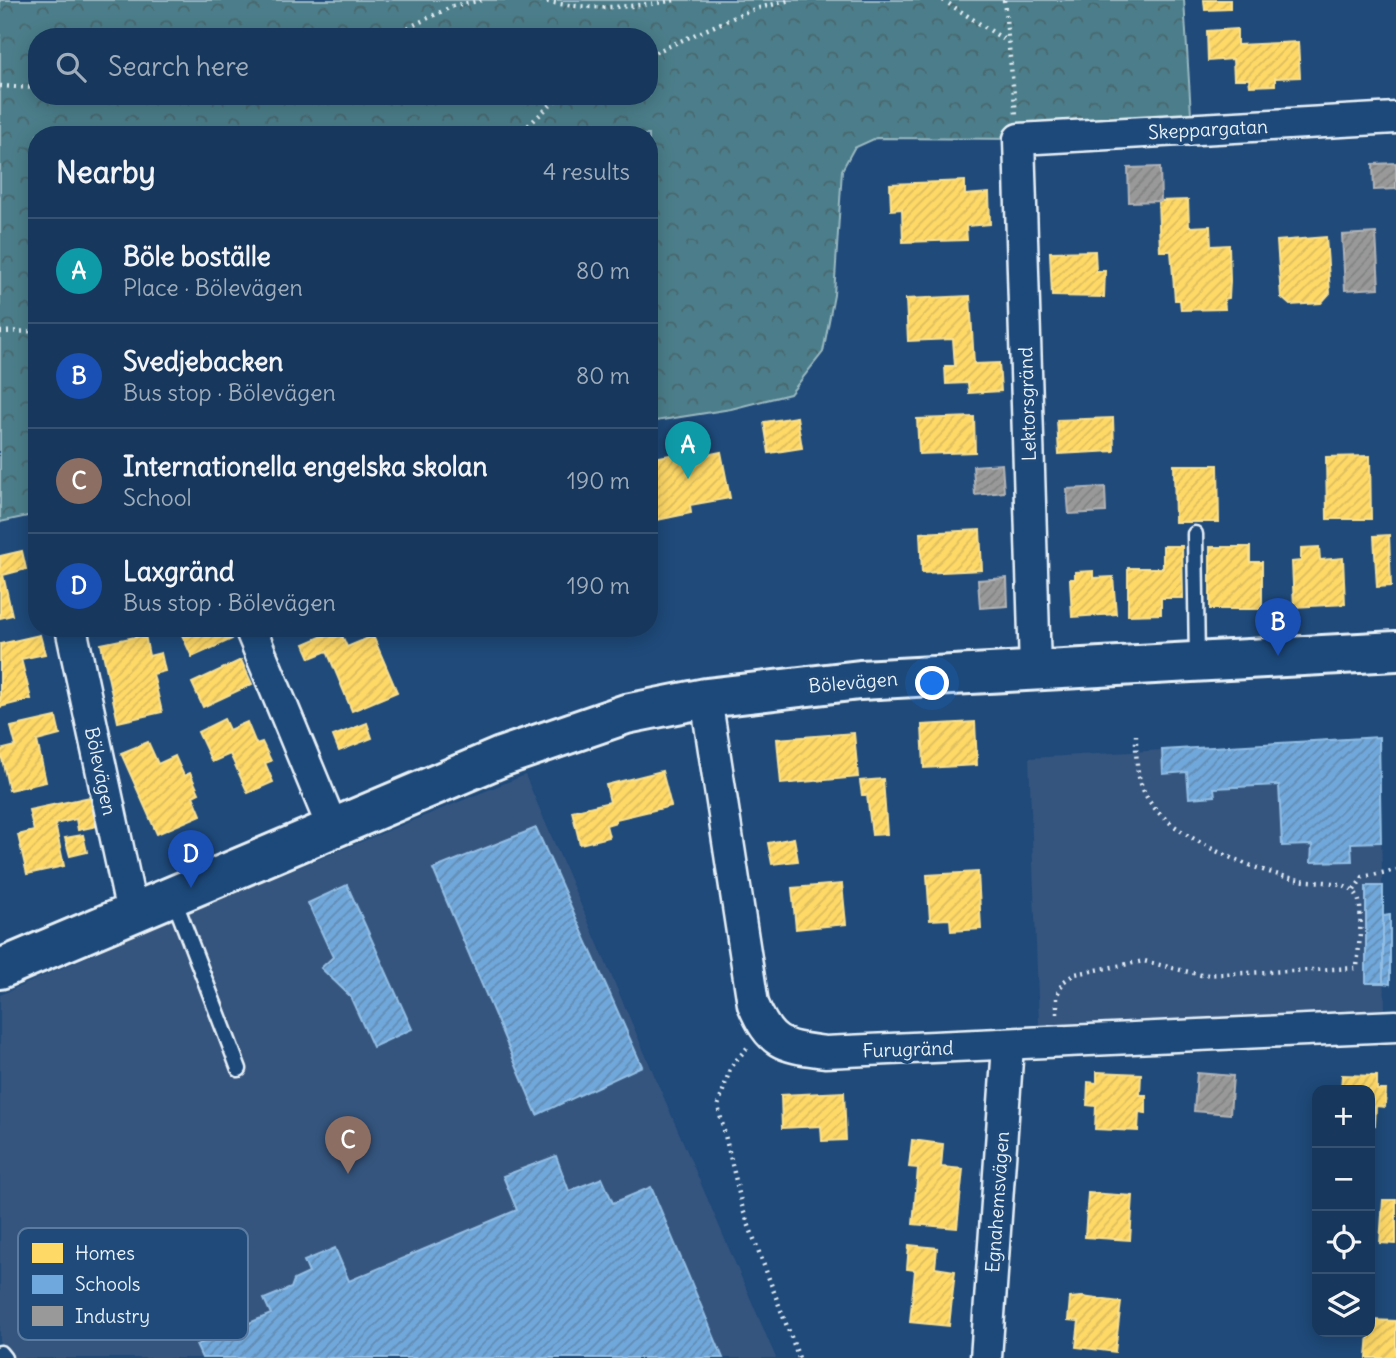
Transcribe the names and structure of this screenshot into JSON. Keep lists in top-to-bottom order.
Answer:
{
  "streets": {
    "street": [
      "Skeppargatan",
      "Lektorsgränd",
      "Bölevägen",
      "Furugränd",
      "Egnahemsvägen"
    ]
  },
  "crossings": [
    ["Skeppargatan", "Lektorsgränd"],
    ["Lektorsgränd", "Bölevägen"],
    ["Furugränd", "Egnahemsvägen"]
  ],
  "legend": ["Homes", "Schools", "Industry"],
  "page": {
    "search": "Search here",
    "heading": ["Nearby", "4 results"],
    "list": [
      {
        "mark": "A",
        "name": "Böle boställe",
        "note": "Place · Bölevägen",
        "value": "80 m"
      },
      {
        "mark": "B",
        "name": "Svedjebacken",
        "note": "Bus stop · Bölevägen",
        "value": "80 m"
      },
      {
        "mark": "C",
        "name": "Internationella engelska skolan",
        "note": "School",
        "value": "190 m"
      },
      {
        "mark": "D",
        "name": "Laxgränd",
        "note": "Bus stop · Bölevägen",
        "value": "190 m"
      }
    ],
    "pins": [
      "A",
      "B",
      "D",
      "C"
    ],
    "map_buttons": ["+", "−"]
  }
}
